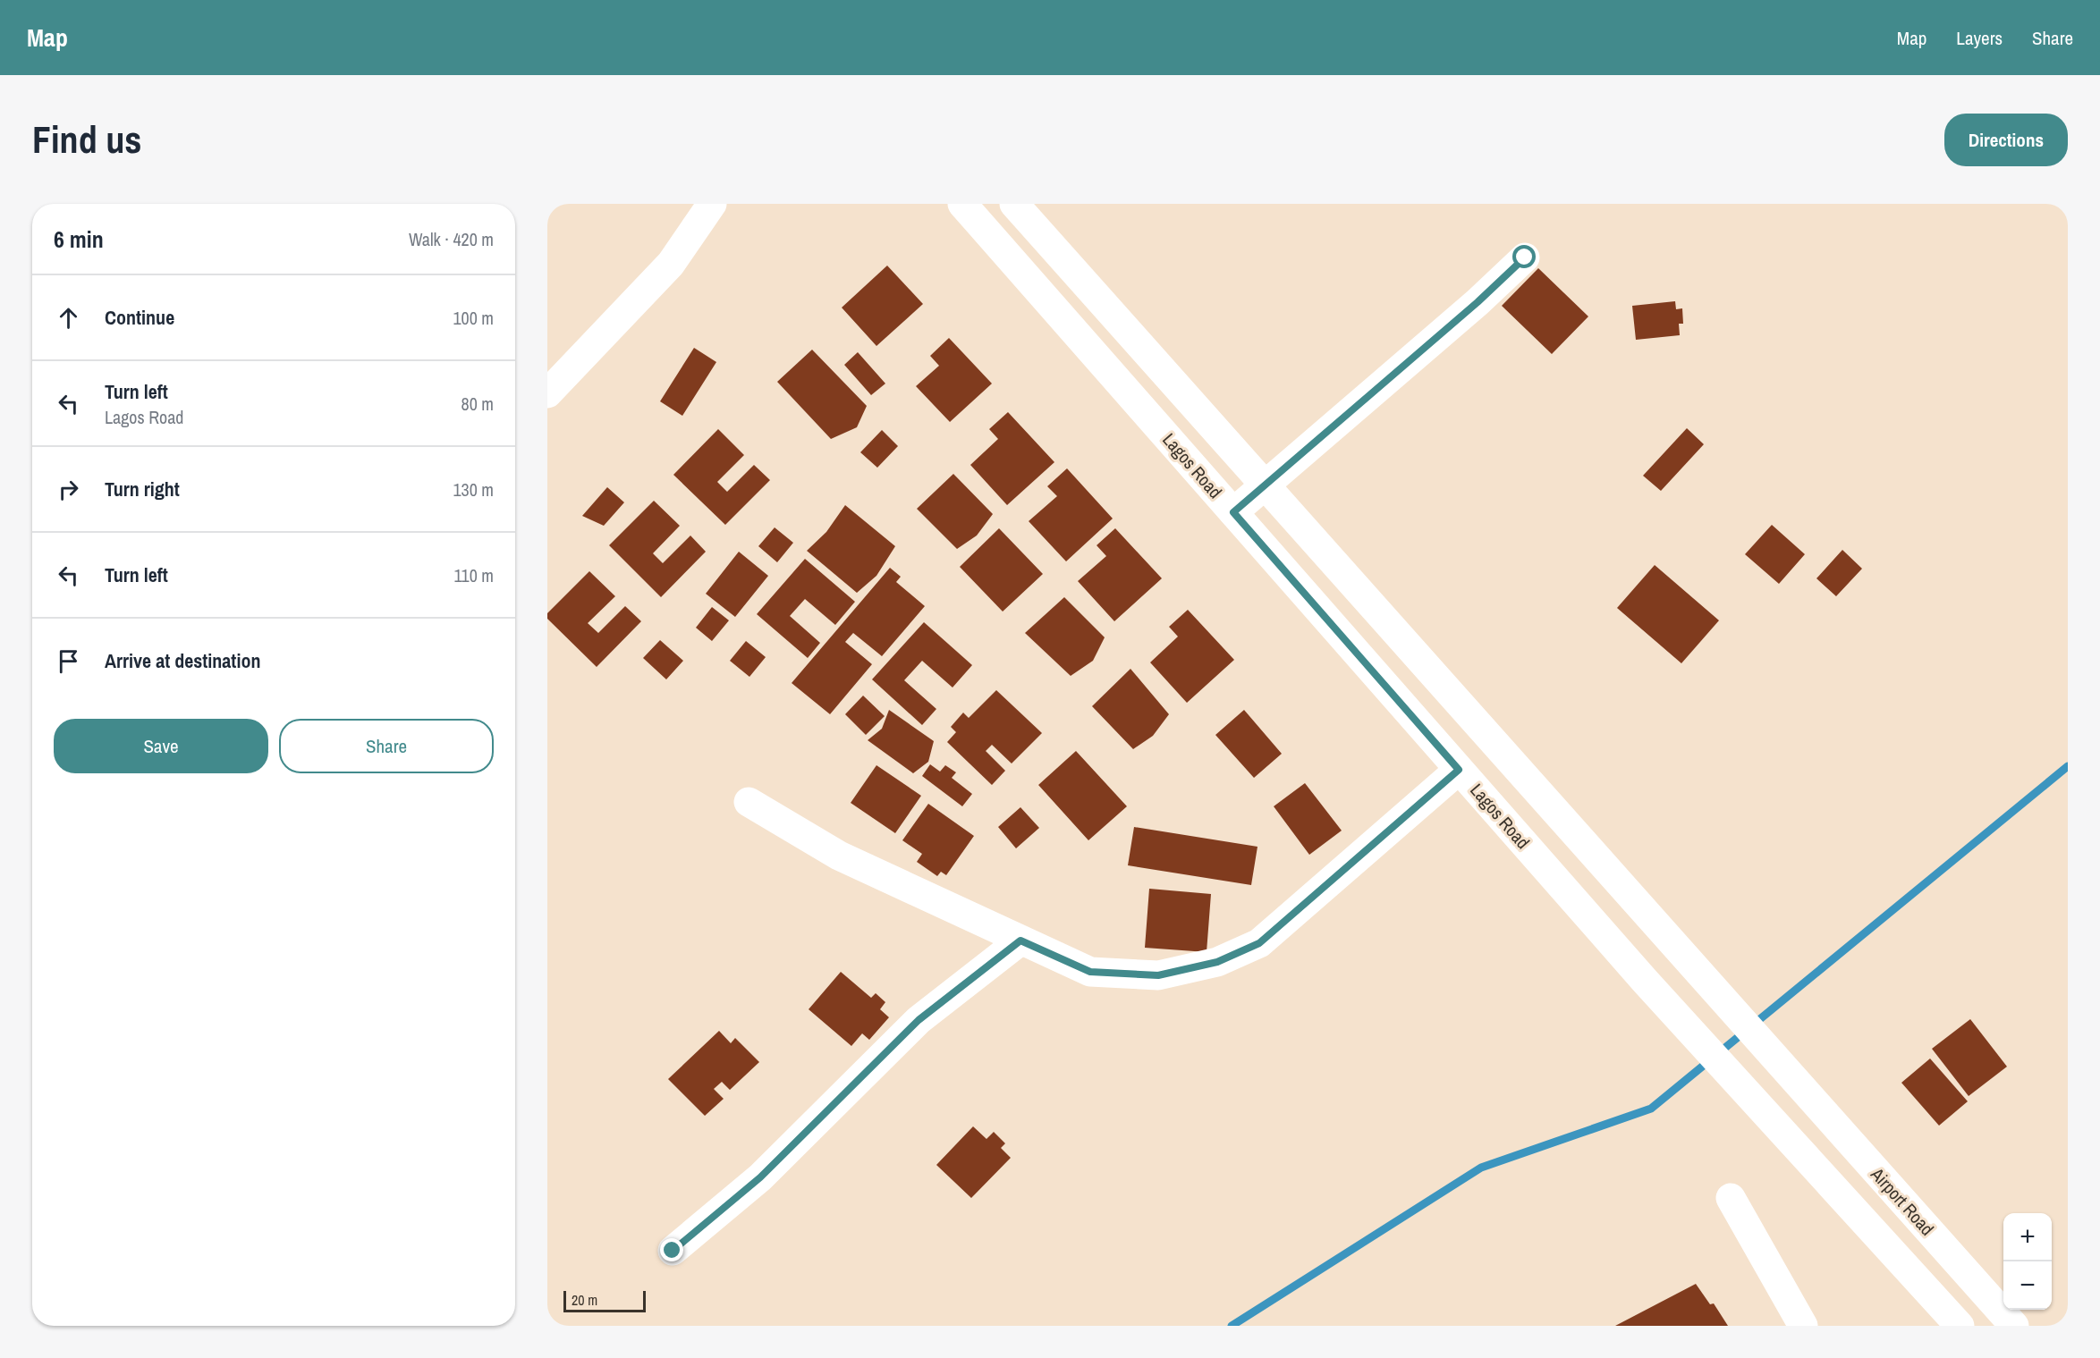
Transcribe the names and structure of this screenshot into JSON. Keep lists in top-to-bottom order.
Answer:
{
  "streets": {
    "main road": ["Lagos Road", "Airport Road"]
  },
  "scale_bar": "20 m",
  "page": {
    "header": "Map",
    "nav": ["Map", "Layers", "Share"],
    "buttons": [
      "Directions",
      ["Save", "Share"]
    ],
    "title": "Find us",
    "heading": ["6 min", "Walk · 420 m"],
    "list": [
      ["Continue", "100 m"],
      ["Turn left", "Lagos Road", "80 m"],
      ["Turn right", "130 m"],
      ["Turn left", "110 m"],
      "Arrive at destination"
    ],
    "map_buttons": ["+", "−"],
    "scale": "20 m"
  }
}
